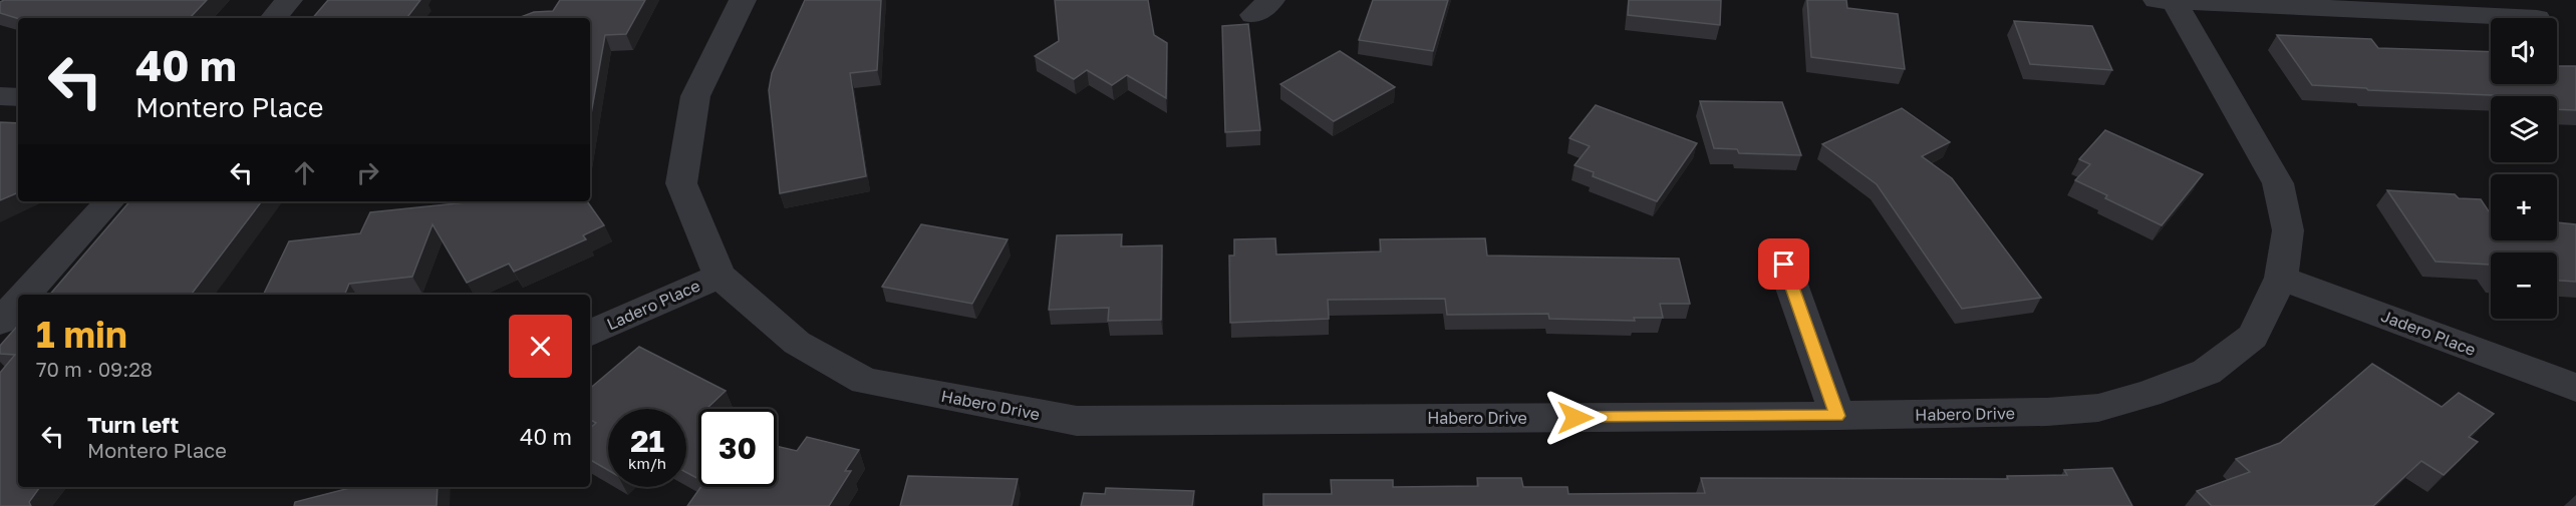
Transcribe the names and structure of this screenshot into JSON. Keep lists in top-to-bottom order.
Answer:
{
  "streets": {
    "street": ["Ladero Place", "Jadero Place", "Habero Drive"]
  },
  "crossings": [
    ["Ladero Place", "Habero Drive"],
    ["Jadero Place", "Habero Drive"]
  ],
  "page": {
    "map_buttons": ["+", "−"],
    "turn": ["40 m", "Montero Place"],
    "heading": ["1 min", "70 m · 09:28"],
    "list": [
      {
        "name": "Turn left",
        "note": "Montero Place",
        "value": "40 m"
      }
    ],
    "speed": "21 km/h",
    "limit": "30"
  }
}
